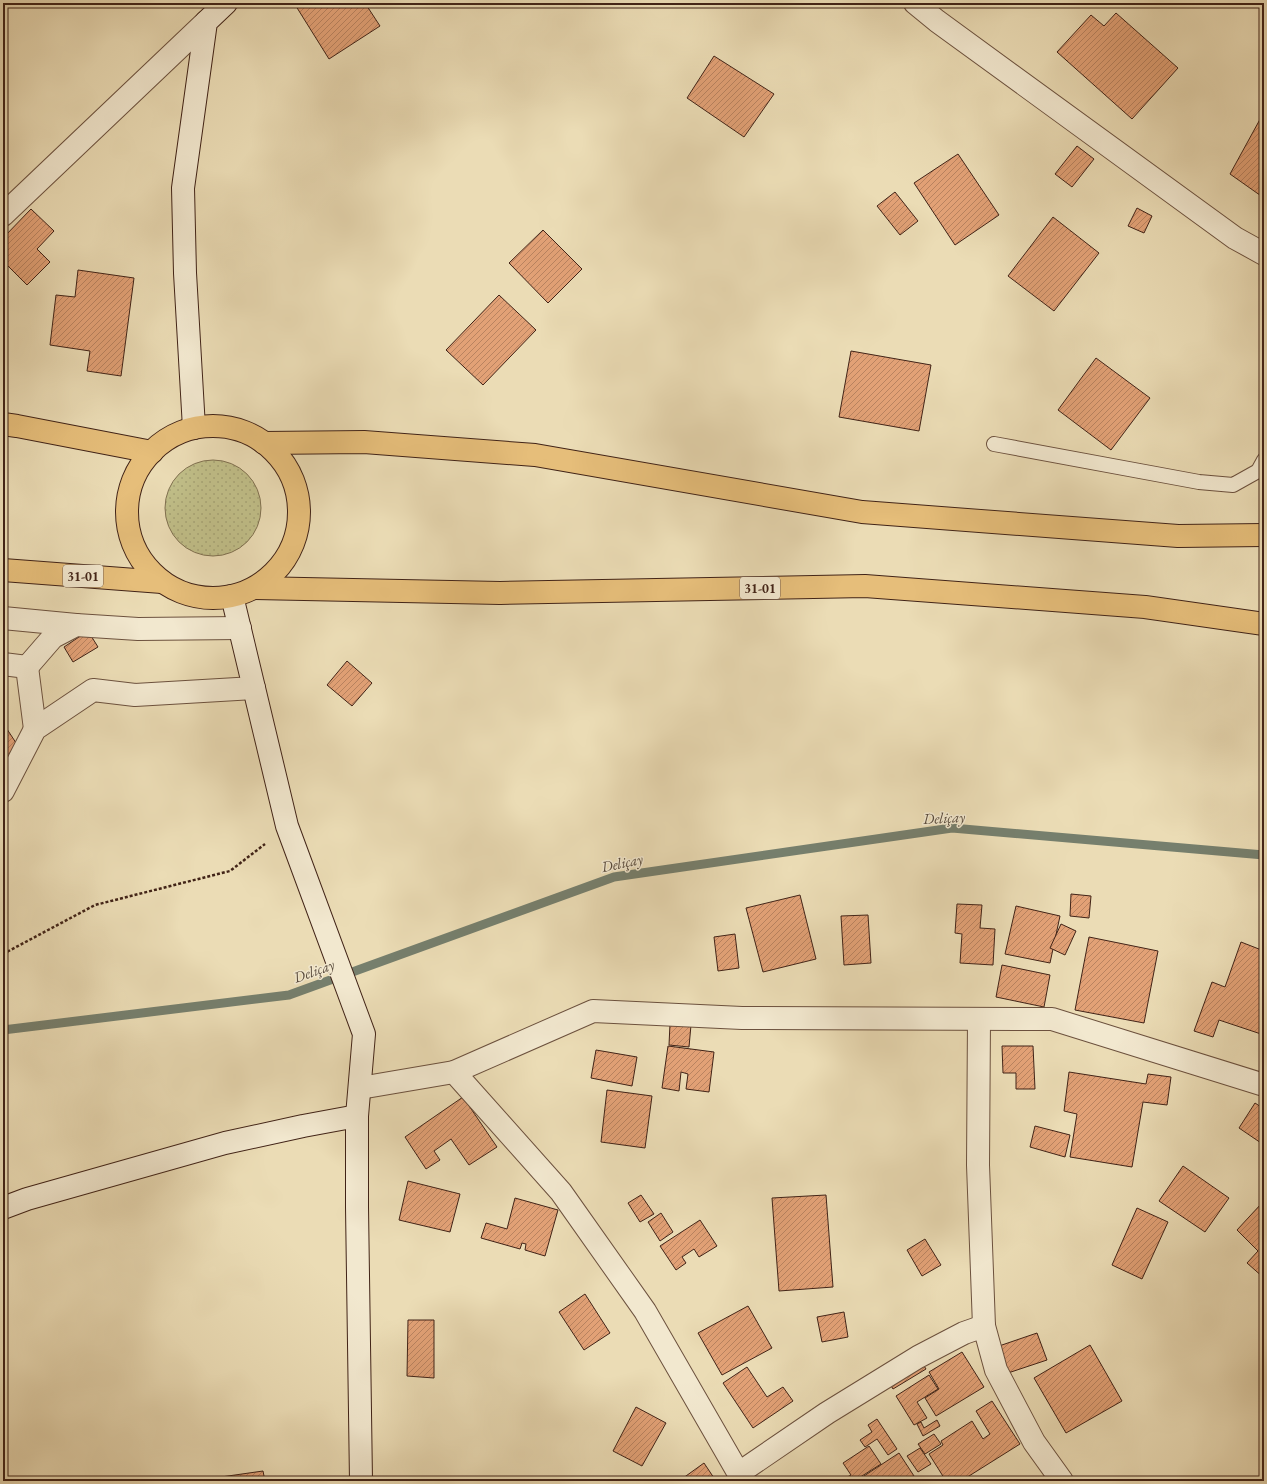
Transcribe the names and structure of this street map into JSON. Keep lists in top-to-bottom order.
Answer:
{
  "streets": {
    "highway": ["31-01"]
  },
  "water": ["Deliçay"]
}
